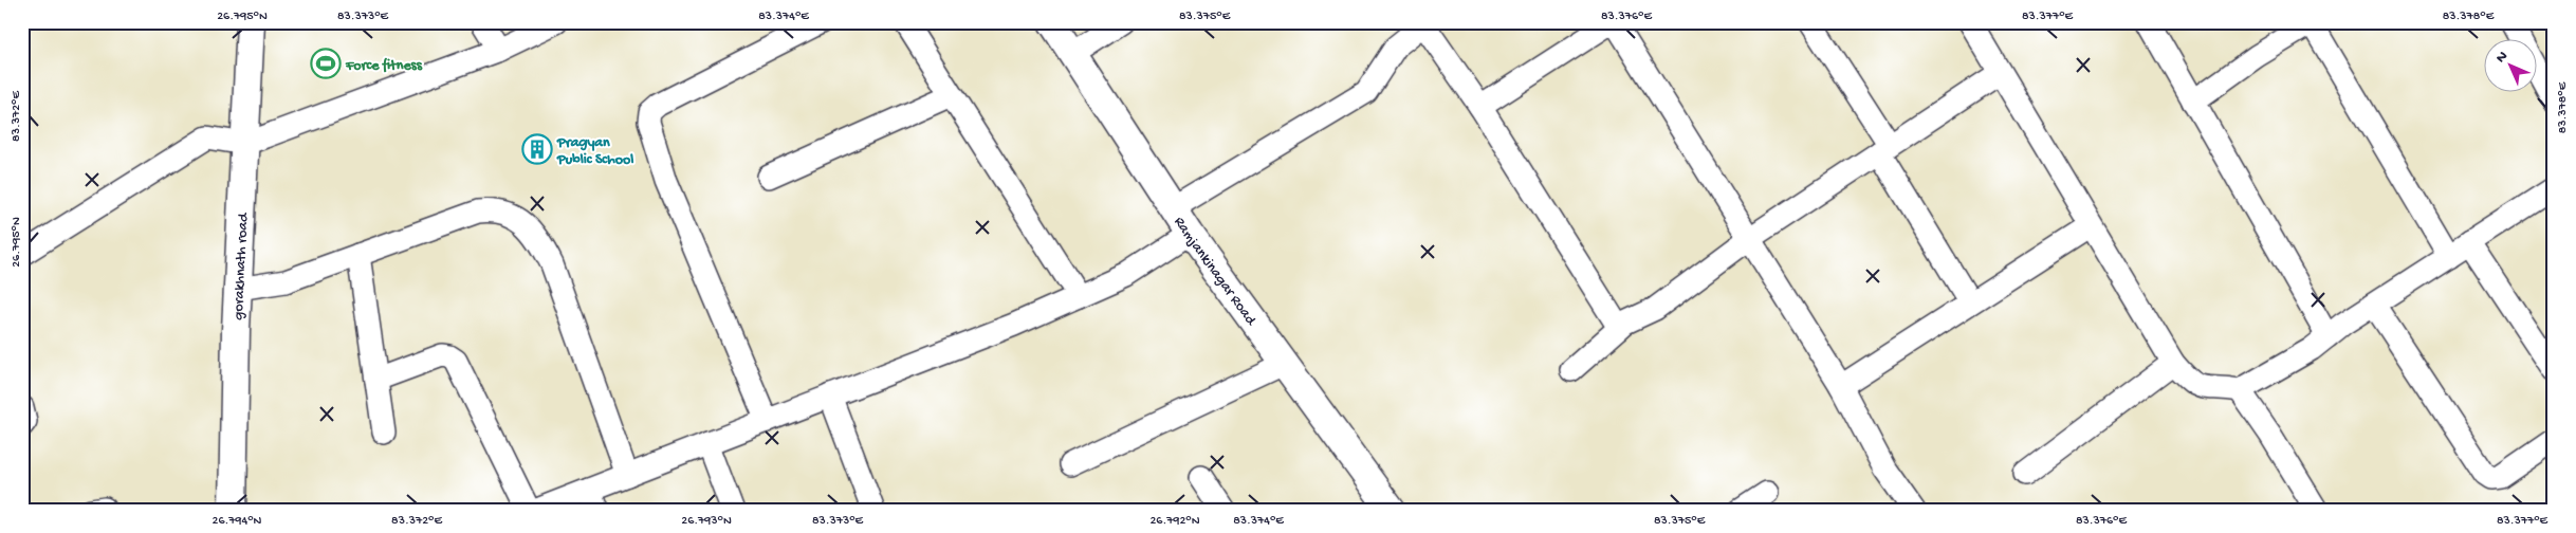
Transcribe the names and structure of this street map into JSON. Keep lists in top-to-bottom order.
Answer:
{
  "streets": {
    "street": ["gorakhnath road", "Ramjankinagar Road"]
  },
  "places": {
    "sports": ["Force fitness"],
    "building": ["Pragyan Public School"]
  },
  "north": "top left",
  "coordinates": [
    "26.795°N",
    "83.373°E",
    "83.374°E",
    "83.375°E",
    "83.376°E",
    "83.377°E",
    "83.378°E",
    "83.372°E",
    "26.794°N",
    "26.793°N",
    "26.792°N"
  ]
}
